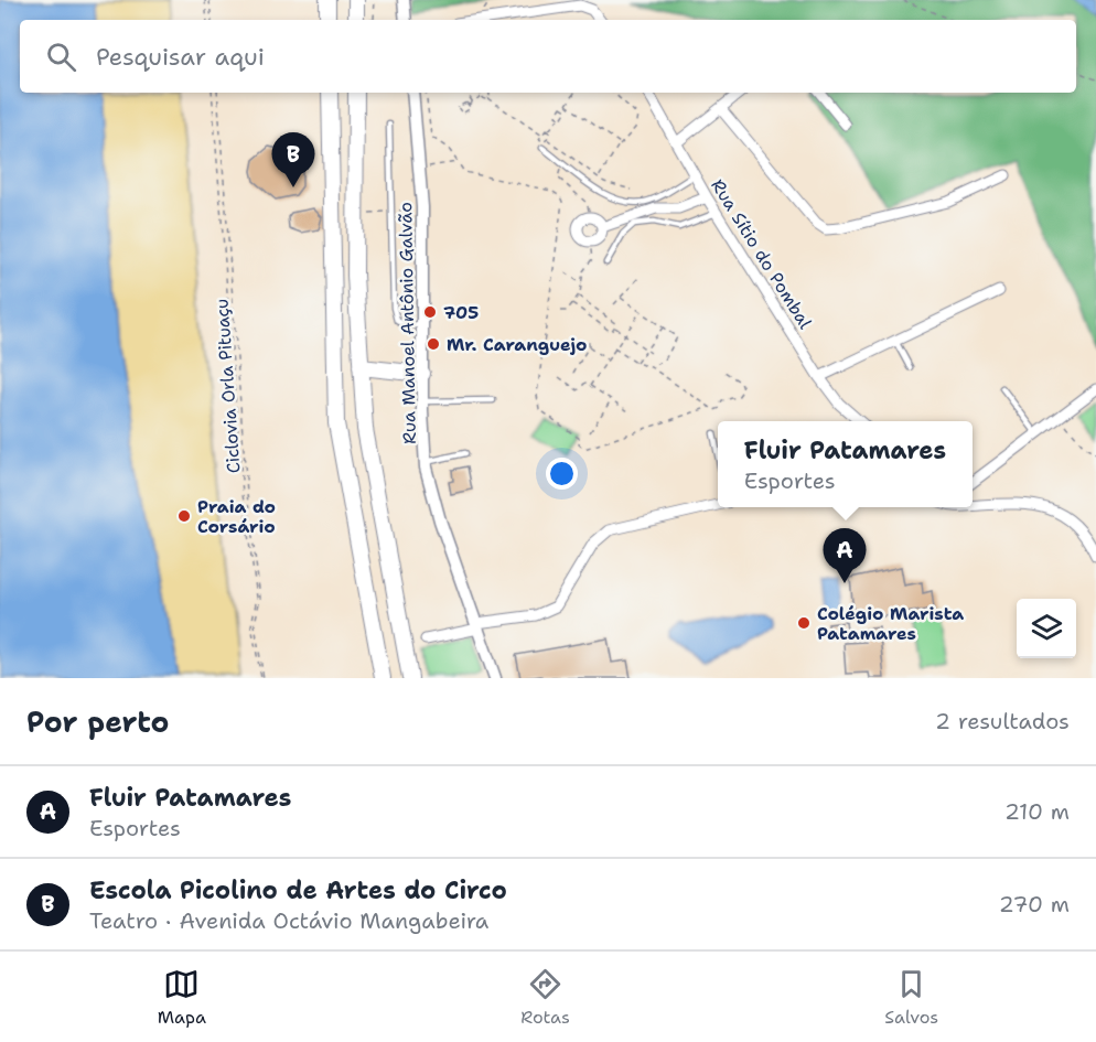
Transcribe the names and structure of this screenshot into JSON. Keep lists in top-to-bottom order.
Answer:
{
  "streets": {
    "street": ["Rua Sítio do Pombal", "Rua Manoel Antônio Galvão"],
    "path": ["Ciclovia Orla Pituaçu"]
  },
  "places": [
    "705",
    "Mr. Caranguejo",
    "Praia do Corsário",
    "Colégio Marista Patamares"
  ],
  "page": {
    "search": "Pesquisar aqui",
    "pins": ["B", "A"],
    "popup": ["Fluir Patamares", "Esportes"],
    "heading": ["Por perto", "2 resultados"],
    "list": [
      {
        "mark": "A",
        "name": "Fluir Patamares",
        "note": "Esportes",
        "value": "210 m"
      },
      {
        "mark": "B",
        "name": "Escola Picolino de Artes do Circo",
        "note": "Teatro · Avenida Octávio Mangabeira",
        "value": "270 m"
      }
    ],
    "nav": ["Mapa", "Rotas", "Salvos"]
  }
}
